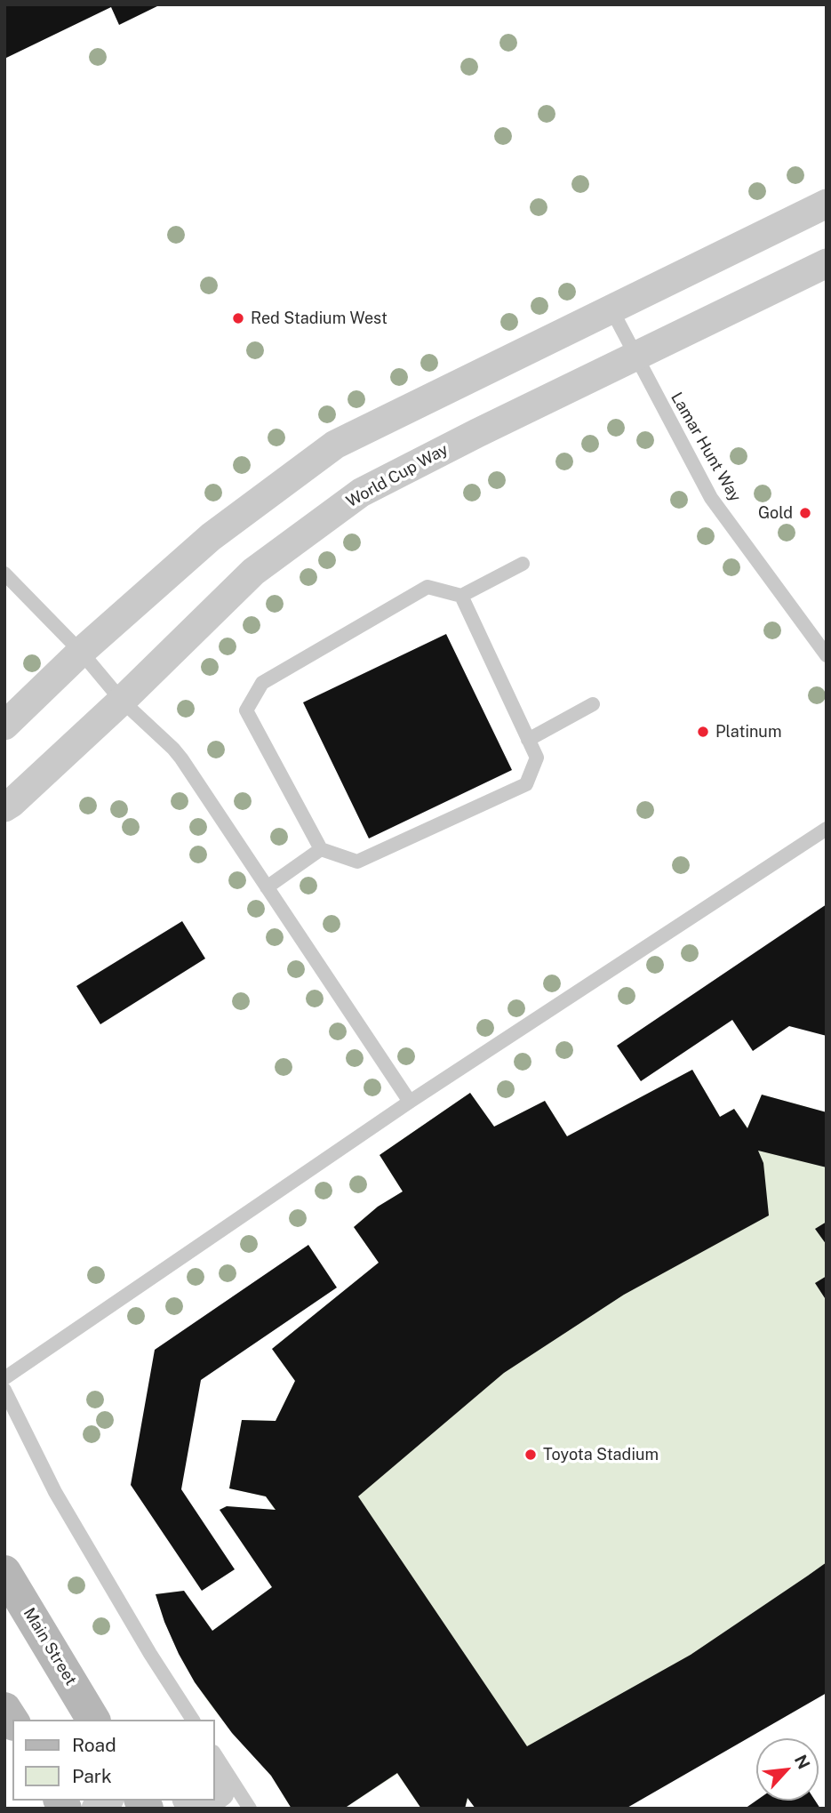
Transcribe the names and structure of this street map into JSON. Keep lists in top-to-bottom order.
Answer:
{
  "streets": {
    "main road": ["Main Street"],
    "street": ["World Cup Way"],
    "lane": ["Lamar Hunt Way"]
  },
  "crossings": [
    ["Lamar Hunt Way", "World Cup Way"]
  ],
  "places": [
    "Red Stadium West",
    "Gold",
    "Platinum",
    "Toyota Stadium"
  ],
  "legend": ["Road", "Park"],
  "north": "top right"
}
